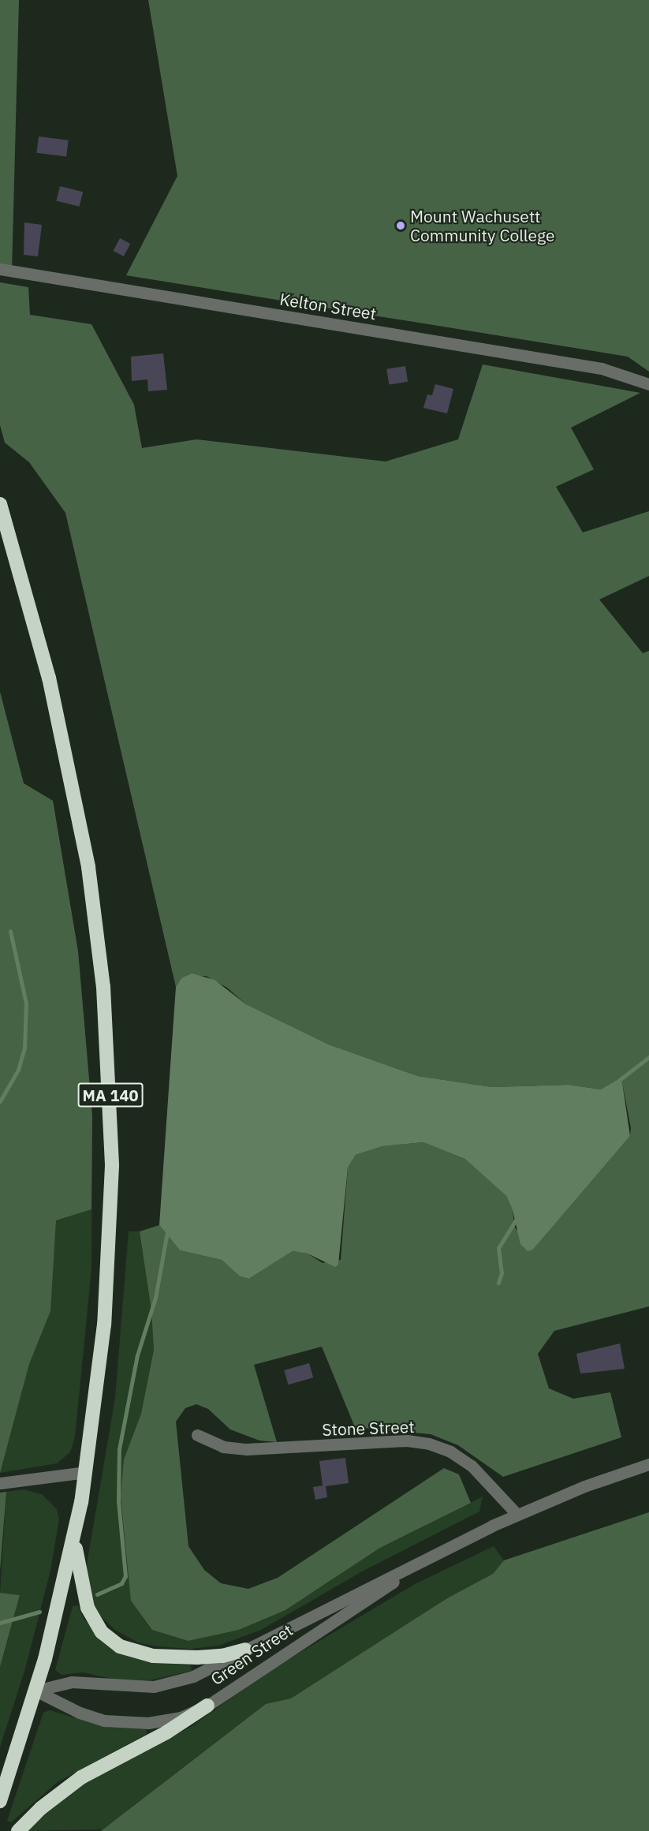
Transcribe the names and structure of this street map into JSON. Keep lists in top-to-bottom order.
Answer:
{
  "streets": {
    "highway": ["MA 140"],
    "street": ["Kelton Street", "Stone Street", "Green Street"]
  },
  "crossings": [
    ["MA 140", "Green Street"],
    ["Stone Street", "Green Street"]
  ],
  "places": ["Mount Wachusett Community College"]
}
